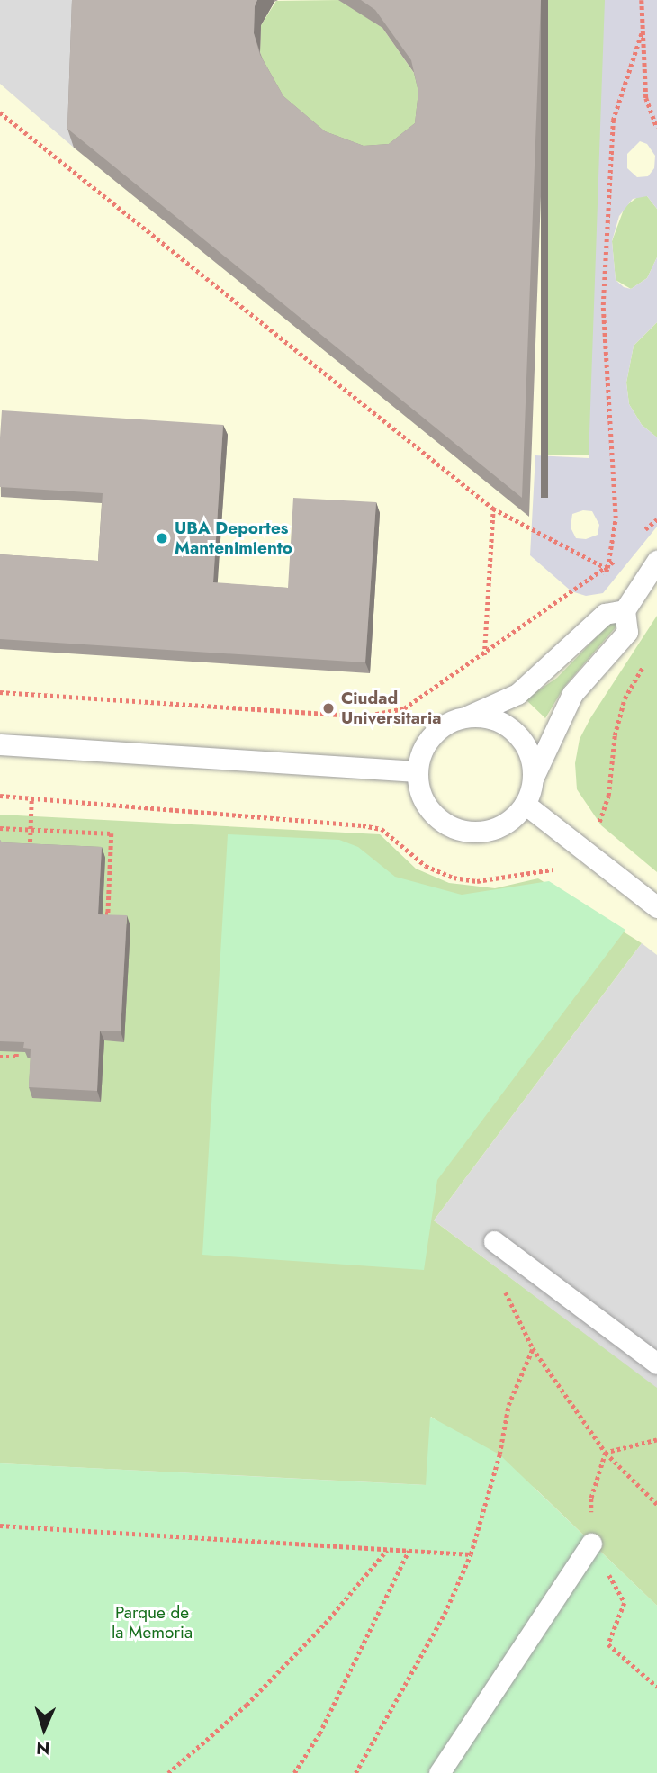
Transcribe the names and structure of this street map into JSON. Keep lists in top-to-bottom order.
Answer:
{
  "parks": ["Parque de la Memoria"],
  "places": ["UBA Deportes Mantenimiento", "Ciudad Universitaria"],
  "north": "bottom"
}
